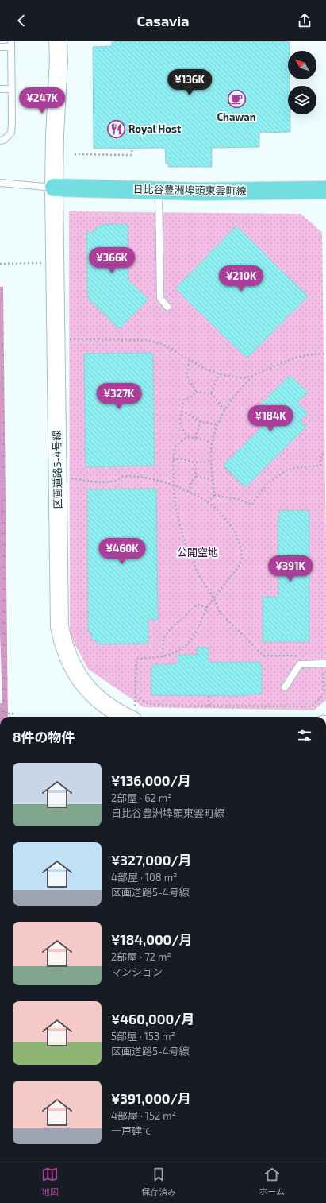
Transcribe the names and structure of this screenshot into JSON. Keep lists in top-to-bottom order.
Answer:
{
  "streets": {
    "main road": ["日比谷豊洲埠頭東雲町線"],
    "street": ["区画道路5-4号線"]
  },
  "crossings": [
    ["日比谷豊洲埠頭東雲町線", "区画道路5-4号線"]
  ],
  "parks": ["公開空地"],
  "places": {
    "cafe": ["Chawan"],
    "restaurant": ["Royal Host"]
  },
  "north": "top left",
  "page": {
    "header": "Casavia",
    "price": [
      "¥136K",
      "¥247K",
      "¥366K",
      "¥210K",
      "¥327K",
      "¥184K",
      "¥460K",
      "¥391K"
    ],
    "heading": "8件の物件",
    "list": [
      {
        "name": "¥136,000/月",
        "note": "2部屋 · 62 m² · 日比谷豊洲埠頭東雲町線"
      },
      {
        "name": "¥327,000/月",
        "note": "4部屋 · 108 m² · 区画道路5-4号線"
      },
      {
        "name": "¥184,000/月",
        "note": "2部屋 · 72 m² · マンション"
      },
      {
        "name": "¥460,000/月",
        "note": "5部屋 · 153 m² · 区画道路5-4号線"
      },
      {
        "name": "¥391,000/月",
        "note": "4部屋 · 152 m² · 一戸建て"
      }
    ],
    "tabs": ["地図", "保存済み", "ホーム"]
  }
}
